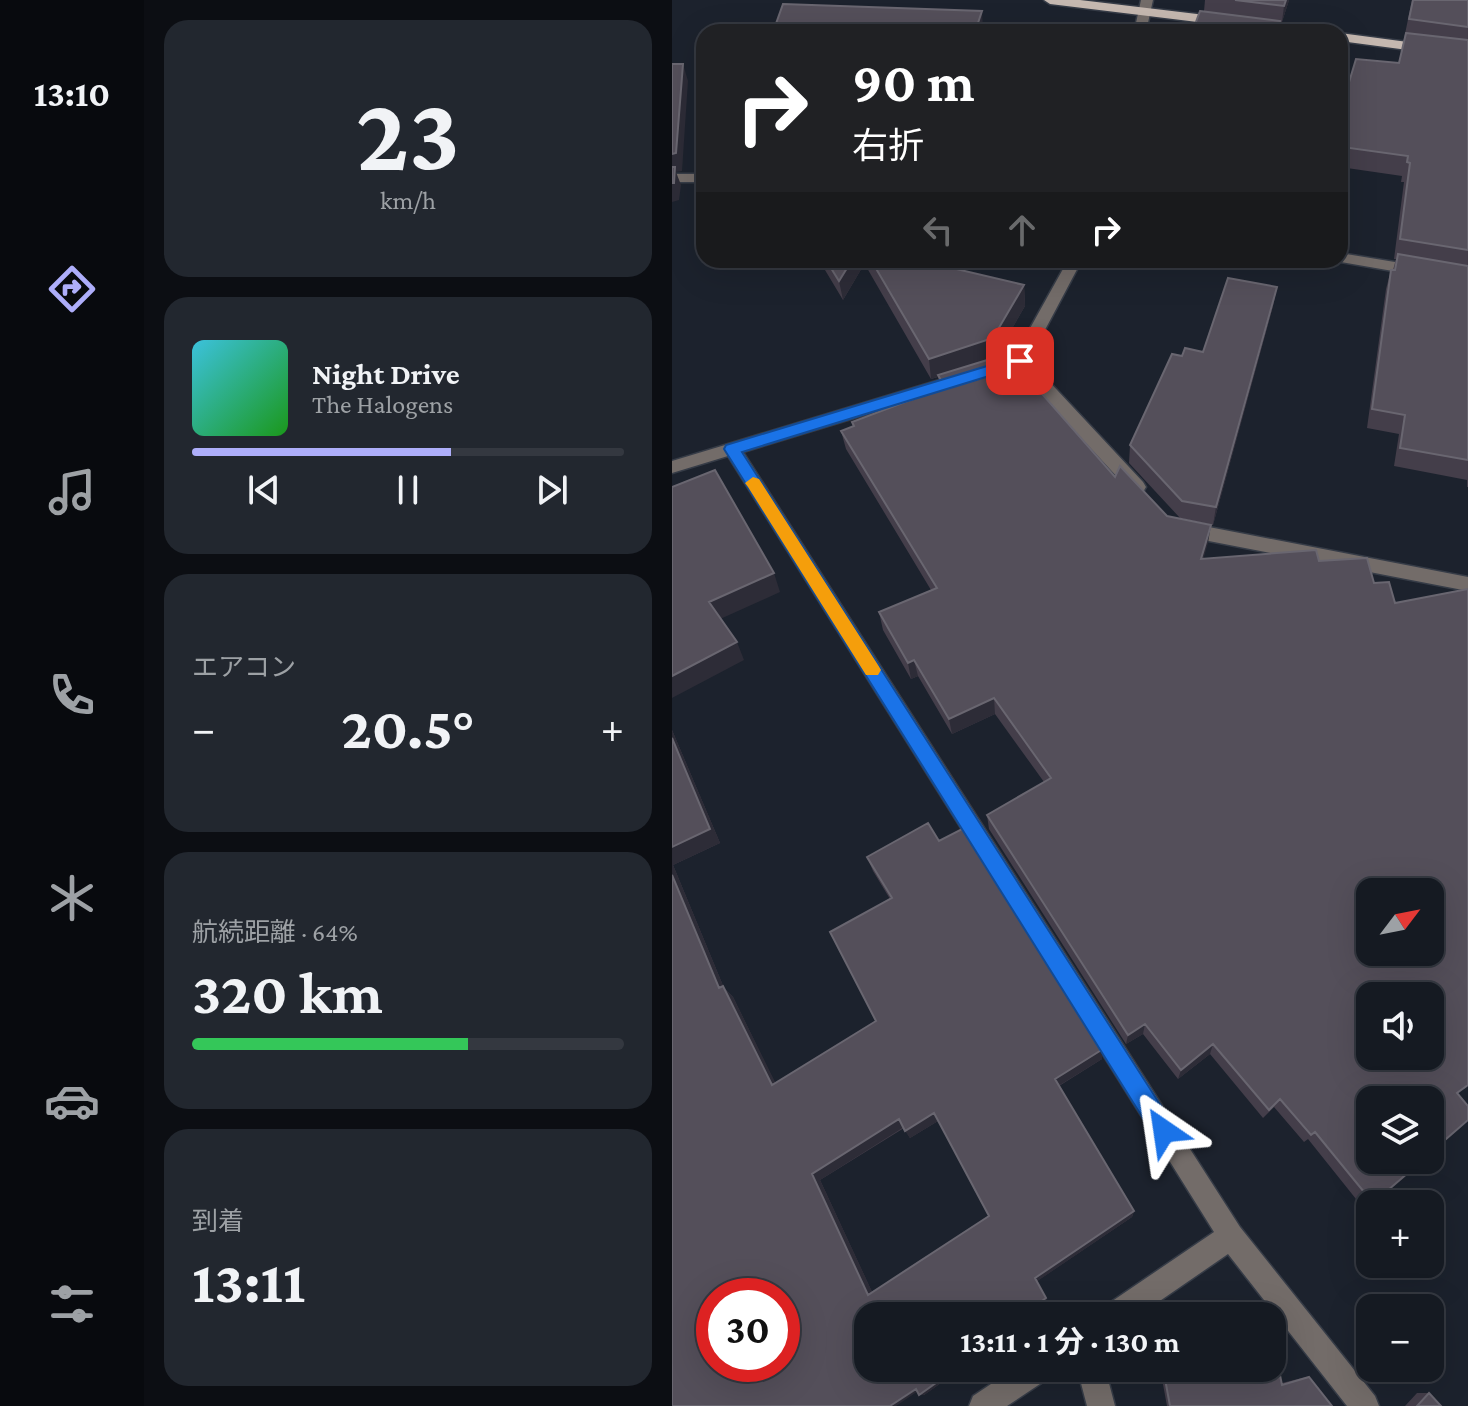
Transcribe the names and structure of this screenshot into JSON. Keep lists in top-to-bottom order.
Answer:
{
  "north": "top right",
  "page": {
    "tabs": "13:10",
    "tile": [
      ["23", "km/h"],
      "エアコン",
      ["航続距離 · 64%", "320 km"],
      ["到着", "13:11"]
    ],
    "turn": ["90 m", "右折"],
    "song": ["Night Drive", "The Halogens"],
    "heat": ["−", "20.5°", "+"],
    "map_buttons": ["+", "−"],
    "limit": "30",
    "trip": "13:11 · 1 分 · 130 m"
  }
}
